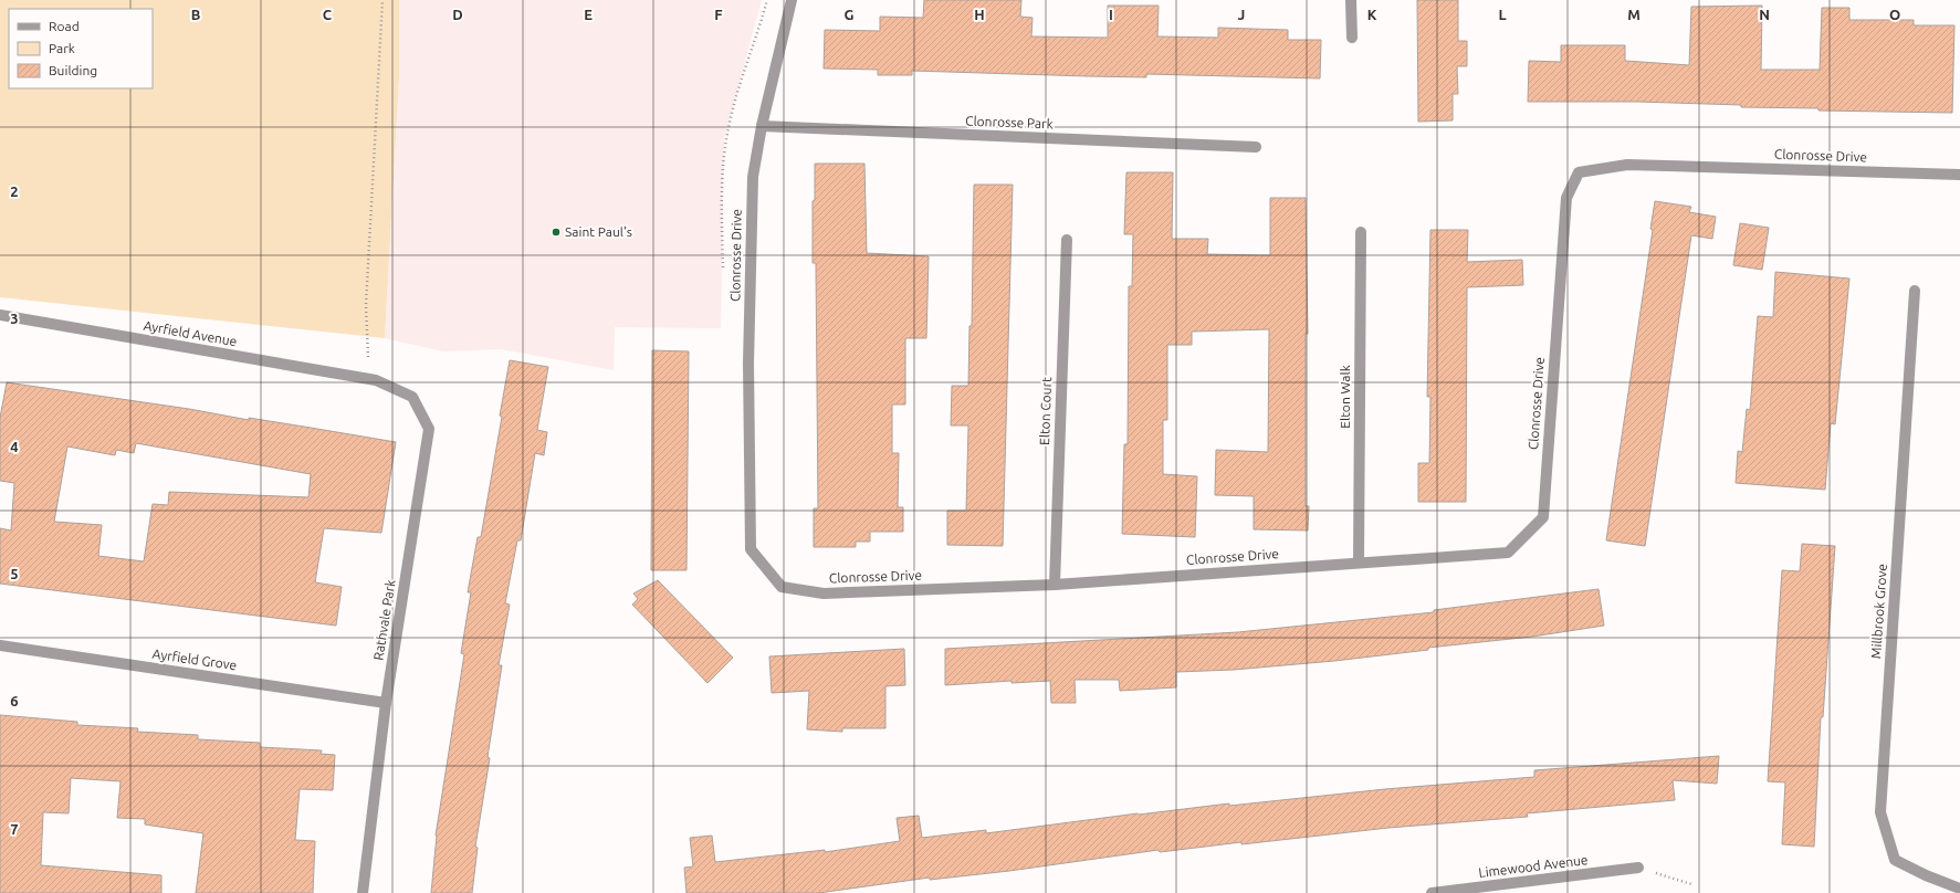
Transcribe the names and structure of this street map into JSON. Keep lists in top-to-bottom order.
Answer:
{
  "streets": {
    "street": [
      "Clonrosse Park",
      "Clonrosse Drive",
      "Ayrfield Avenue",
      "Elton Walk",
      "Elton Court",
      "Millbrook Grove",
      "Rathvale Park",
      "Ayrfield Grove",
      "Limewood Avenue"
    ]
  },
  "crossings": [
    ["Clonrosse Park", "Clonrosse Drive"],
    ["Clonrosse Drive", "Elton Walk"],
    ["Clonrosse Drive", "Elton Court"],
    ["Ayrfield Avenue", "Rathvale Park"],
    ["Rathvale Park", "Ayrfield Grove"]
  ],
  "places": ["Saint Paul's"],
  "legend": ["Road", "Park", "Building"],
  "grid": {
    "columns": [
      "B",
      "C",
      "D",
      "E",
      "F",
      "G",
      "H",
      "I",
      "J",
      "K",
      "L",
      "M",
      "N",
      "O"
    ],
    "rows": [
      "2",
      "3",
      "4",
      "5",
      "6",
      "7"
    ]
  }
}
